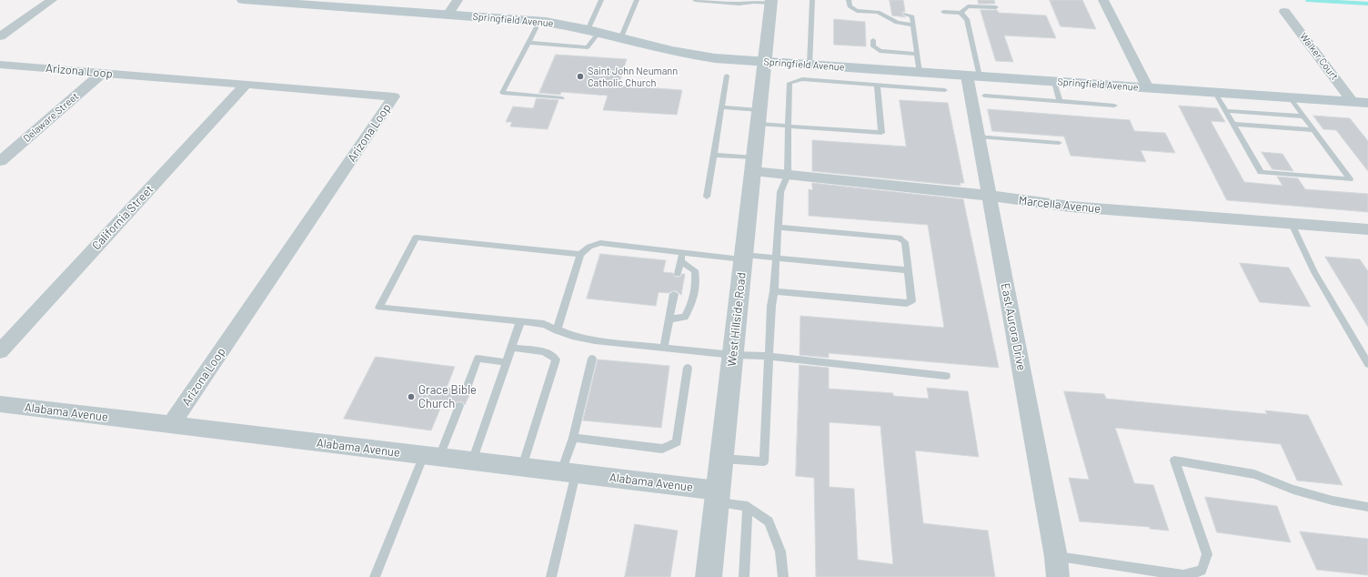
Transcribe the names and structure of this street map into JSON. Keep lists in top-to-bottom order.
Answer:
{
  "streets": {
    "main road": ["Springfield Avenue"],
    "street": [
      "Walker Court",
      "Arizona Loop",
      "Delaware Street",
      "Marcella Avenue",
      "California Street",
      "West Hillside Road",
      "East Aurora Drive",
      "Alabama Avenue"
    ]
  },
  "crossings": [
    ["Springfield Avenue", "Walker Court"],
    ["Springfield Avenue", "West Hillside Road"],
    ["Springfield Avenue", "East Aurora Drive"],
    ["Arizona Loop", "Delaware Street"],
    ["Arizona Loop", "California Street"],
    ["Arizona Loop", "Alabama Avenue"],
    ["Marcella Avenue", "West Hillside Road"],
    ["Marcella Avenue", "East Aurora Drive"],
    ["West Hillside Road", "Alabama Avenue"]
  ],
  "places": ["Saint John Neumann Catholic Church", "Grace Bible Church"]
}
